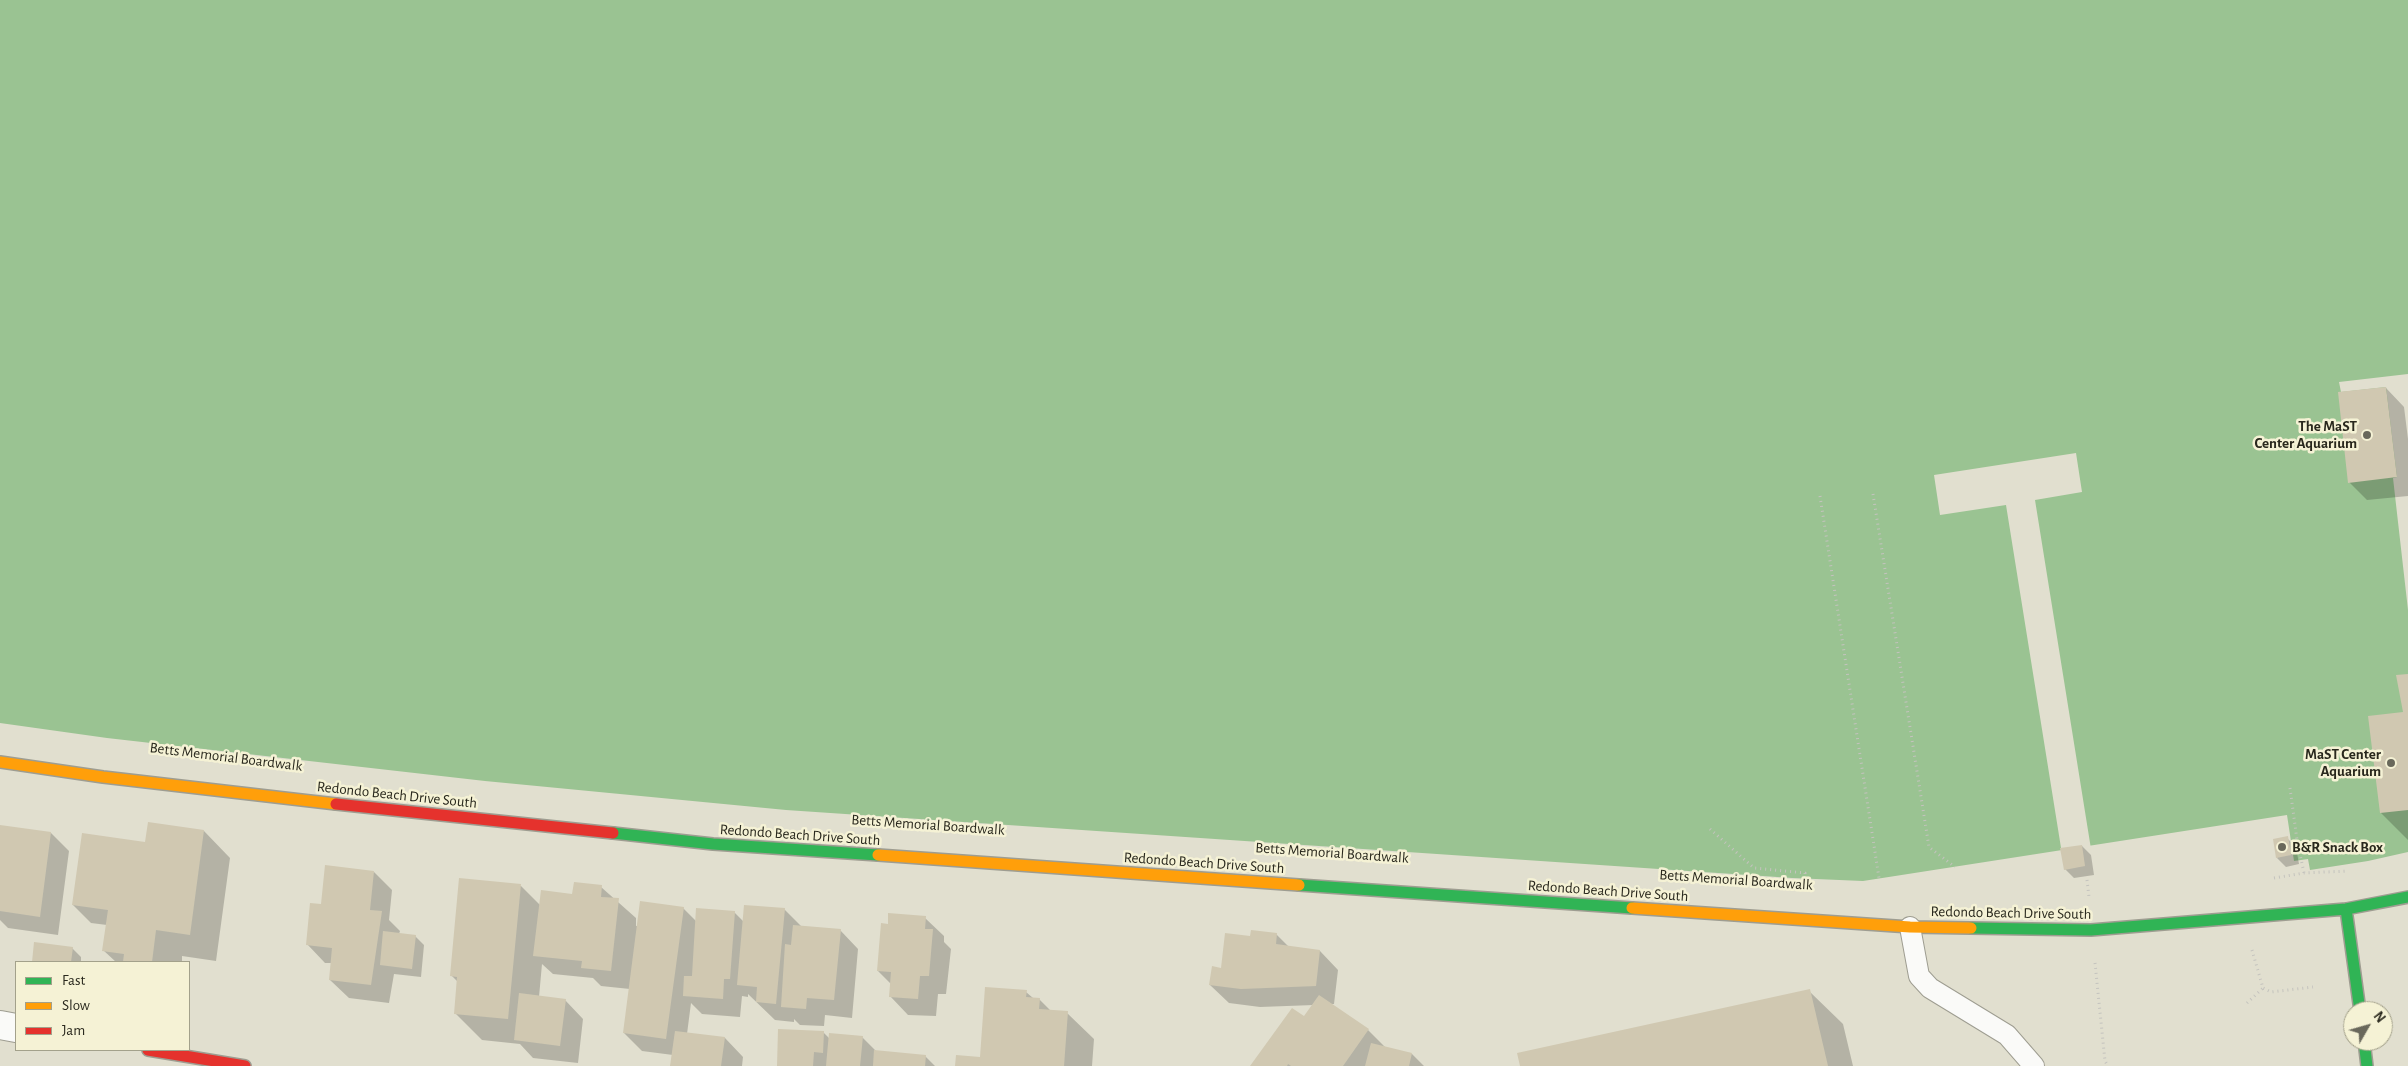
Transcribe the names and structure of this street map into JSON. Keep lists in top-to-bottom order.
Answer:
{
  "streets": {
    "street": ["Redondo Beach Drive South"],
    "path": ["Betts Memorial Boardwalk"]
  },
  "places": ["The MaST Center Aquarium", "MaST Center Aquarium", "B&R Snack Box"],
  "legend": ["Fast", "Slow", "Jam"],
  "north": "top right"
}
